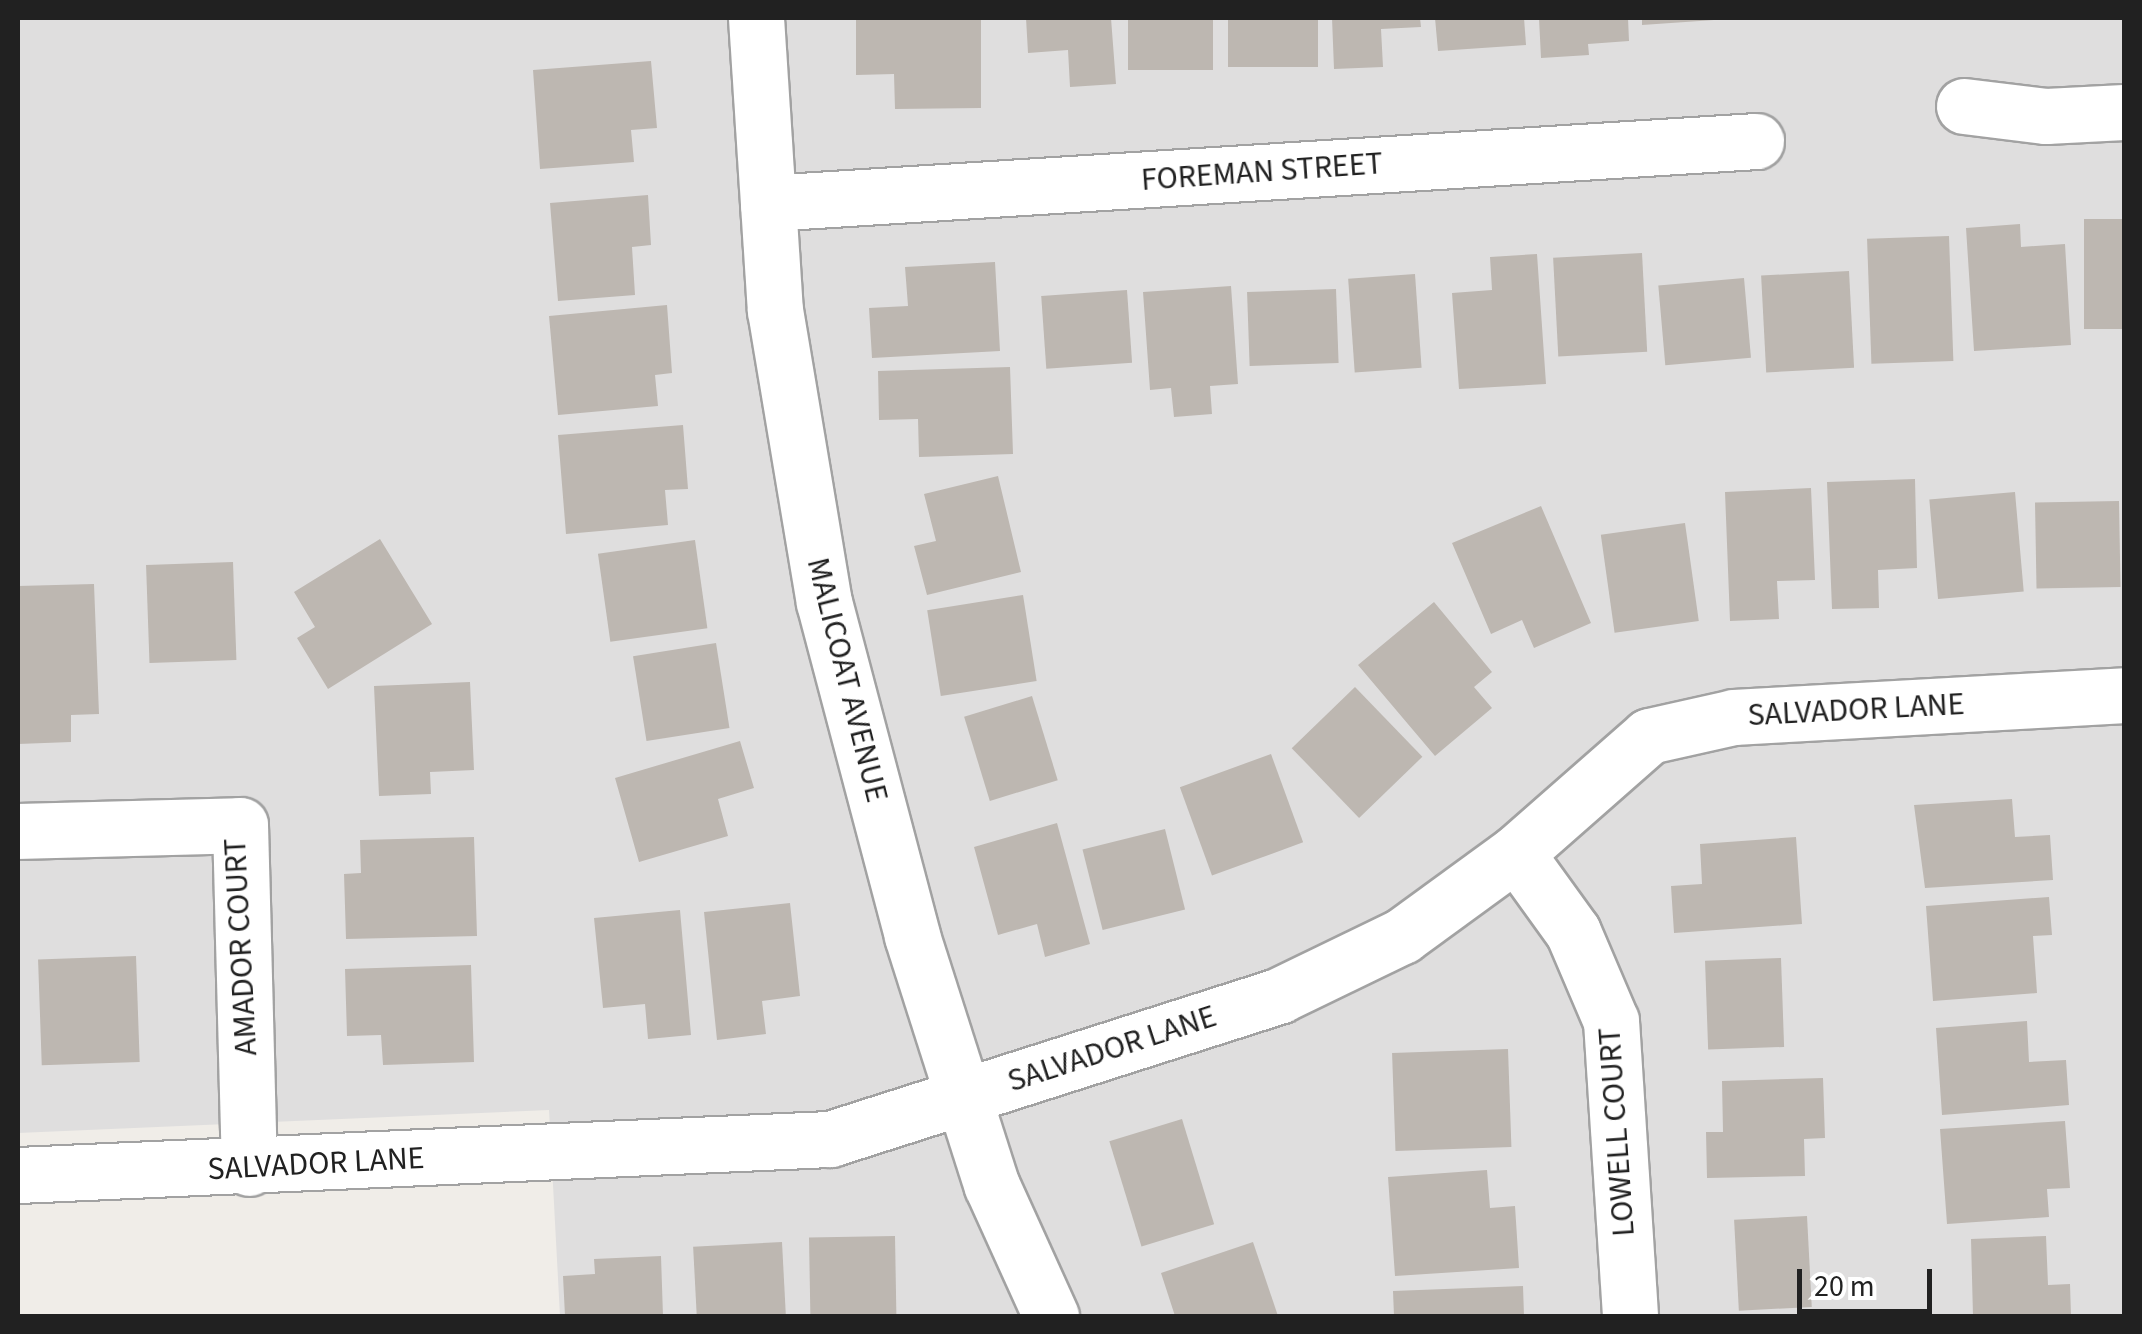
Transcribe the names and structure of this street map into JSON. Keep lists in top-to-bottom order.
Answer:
{
  "streets": {
    "street": [
      "FOREMAN STREET",
      "MALICOAT AVENUE",
      "SALVADOR LANE",
      "AMADOR COURT",
      "LOWELL COURT"
    ]
  },
  "crossings": [
    ["FOREMAN STREET", "MALICOAT AVENUE"],
    ["MALICOAT AVENUE", "SALVADOR LANE"],
    ["SALVADOR LANE", "AMADOR COURT"],
    ["SALVADOR LANE", "LOWELL COURT"]
  ],
  "scale_bar": "20 m"
}
